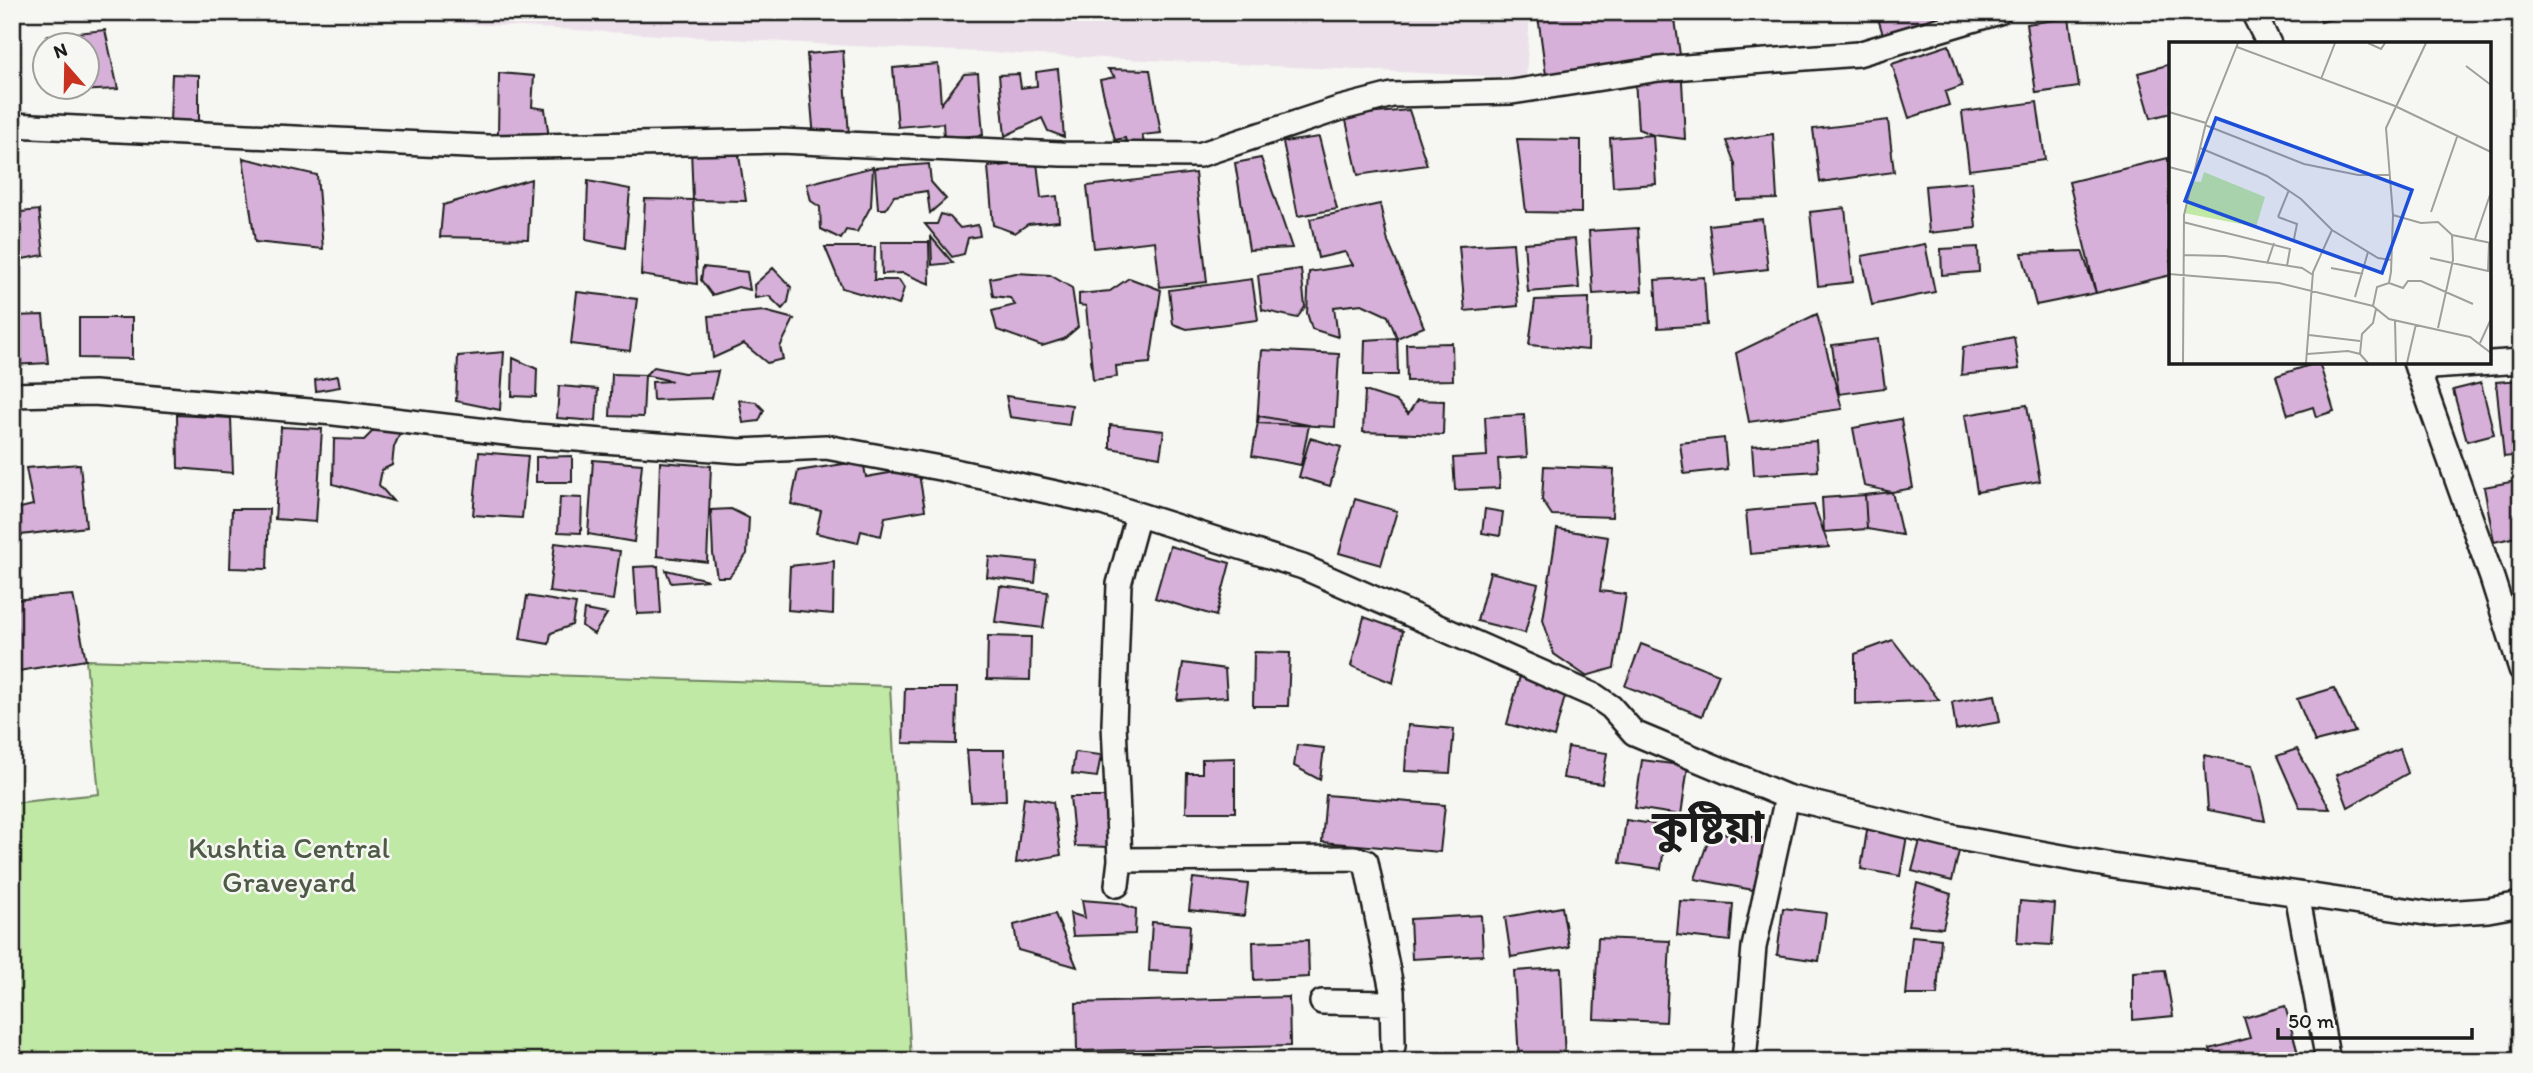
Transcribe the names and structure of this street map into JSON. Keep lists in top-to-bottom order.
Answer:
{
  "districts": ["কুষ্টিয়া"],
  "parks": ["Kushtia Central Graveyard"],
  "scale_bar": "50 m",
  "north": "top"
}
